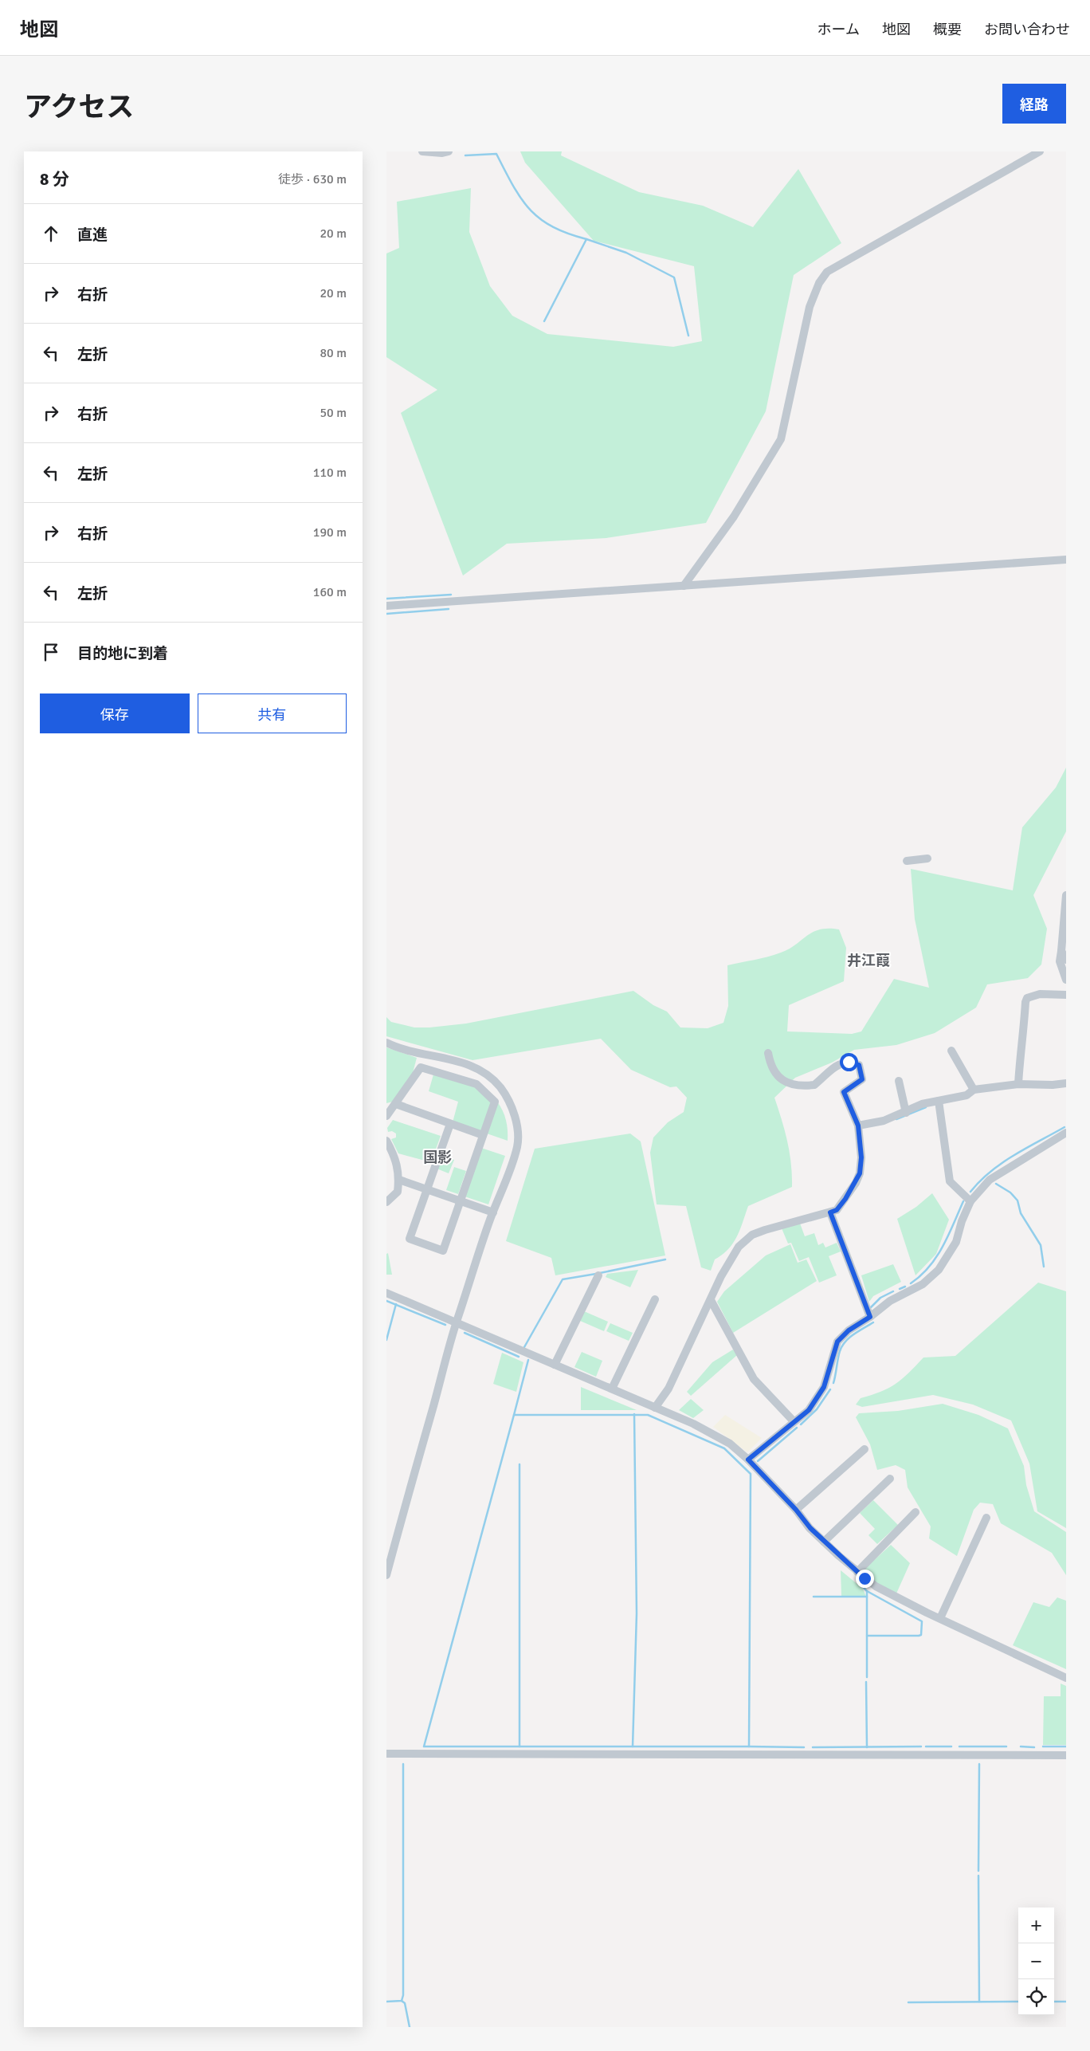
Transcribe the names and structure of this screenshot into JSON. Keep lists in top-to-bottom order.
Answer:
{
  "districts": ["井江葭", "国影"],
  "page": {
    "header": "地図",
    "nav": [
      "ホーム",
      "地図",
      "概要",
      "お問い合わせ"
    ],
    "title": "アクセス",
    "buttons": [
      "経路",
      ["保存", "共有"]
    ],
    "heading": ["8 分", "徒歩 · 630 m"],
    "list": [
      ["直進", "20 m"],
      ["右折", "20 m"],
      ["左折", "80 m"],
      ["右折", "50 m"],
      ["左折", "110 m"],
      ["右折", "190 m"],
      ["左折", "160 m"],
      "目的地に到着"
    ],
    "map_buttons": ["+", "−"]
  }
}
